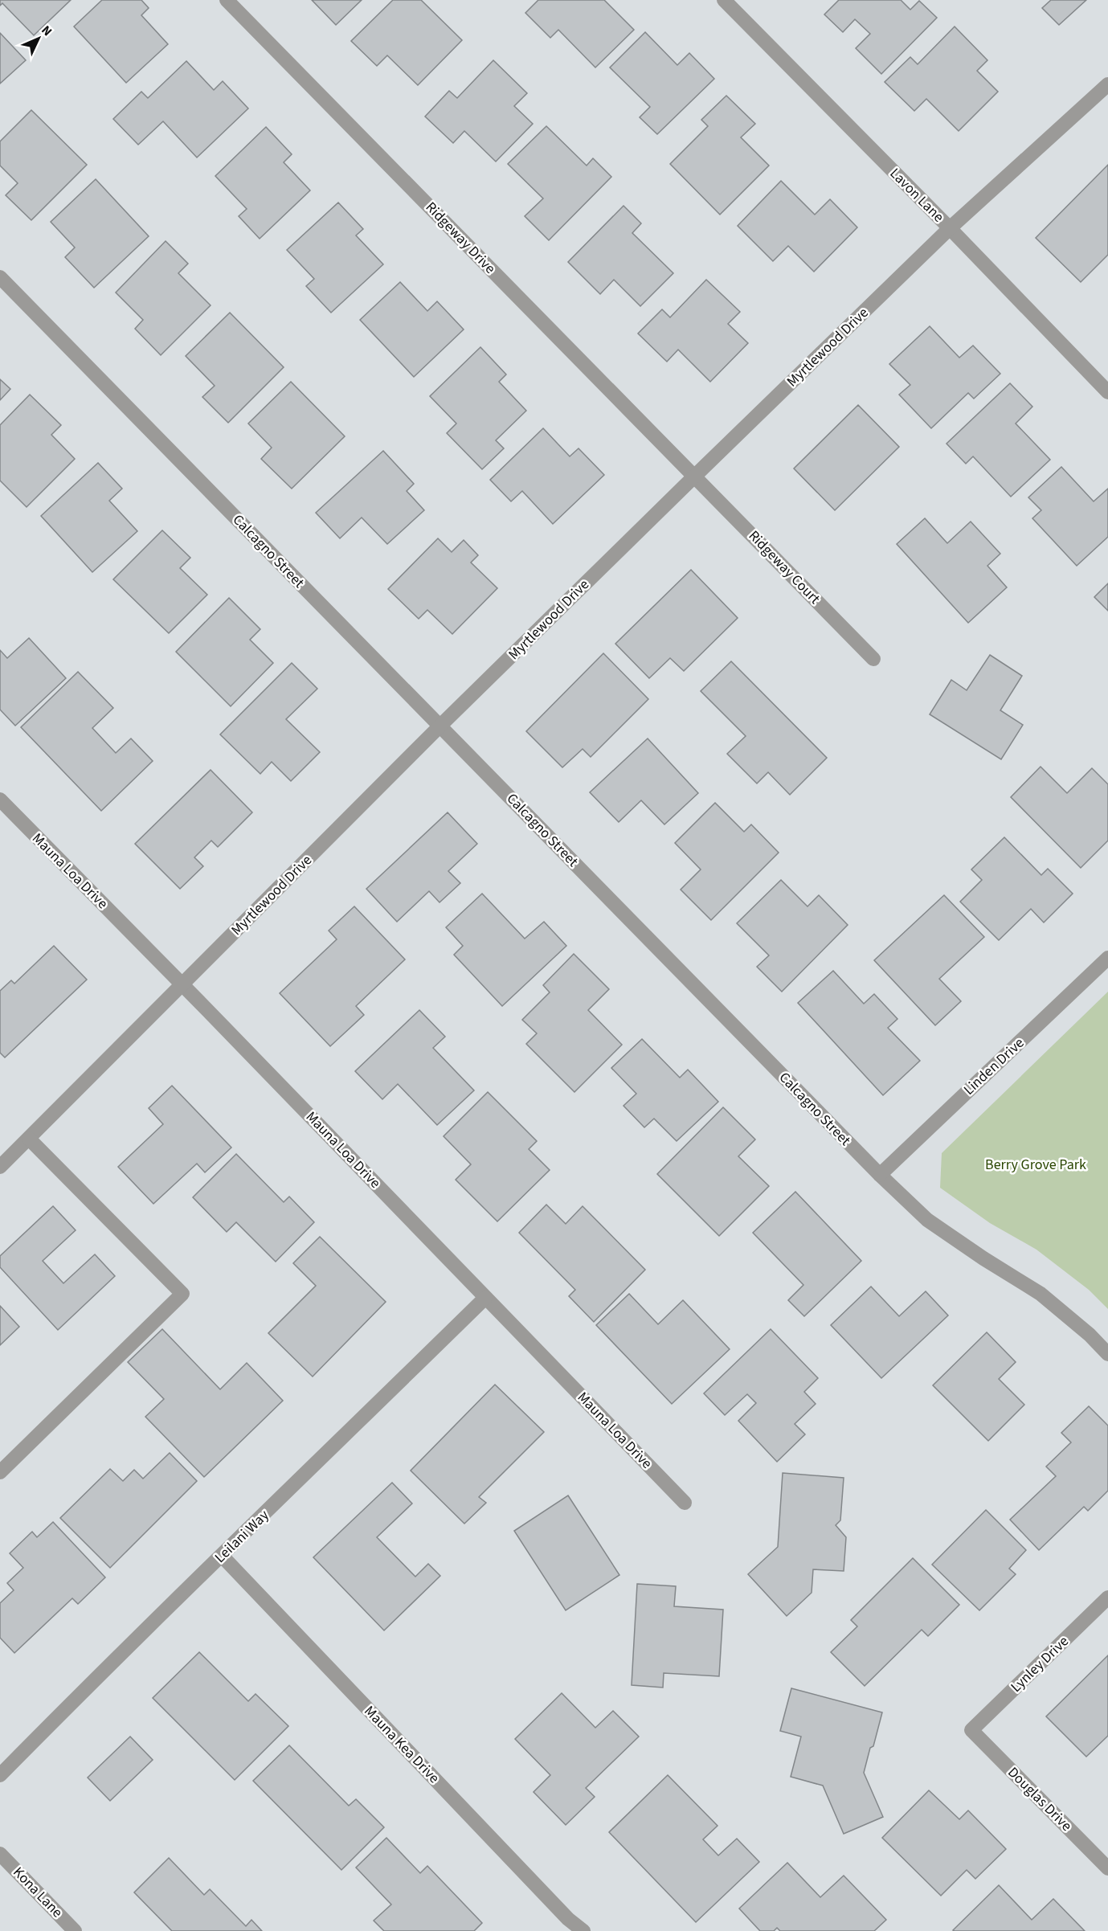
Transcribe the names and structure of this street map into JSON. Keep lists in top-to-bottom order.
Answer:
{
  "streets": {
    "street": [
      "Lavon Lane",
      "Ridgeway Drive",
      "Myrtlewood Drive",
      "Calcagno Street",
      "Ridgeway Court",
      "Mauna Loa Drive",
      "Linden Drive",
      "Leilani Way",
      "Lynley Drive",
      "Mauna Kea Drive",
      "Douglas Drive",
      "Kona Lane"
    ]
  },
  "crossings": [
    ["Lavon Lane", "Myrtlewood Drive"],
    ["Ridgeway Drive", "Myrtlewood Drive"],
    ["Ridgeway Drive", "Ridgeway Court"],
    ["Myrtlewood Drive", "Calcagno Street"],
    ["Myrtlewood Drive", "Ridgeway Court"],
    ["Myrtlewood Drive", "Mauna Loa Drive"],
    ["Calcagno Street", "Linden Drive"],
    ["Mauna Loa Drive", "Leilani Way"],
    ["Leilani Way", "Mauna Kea Drive"],
    ["Lynley Drive", "Douglas Drive"]
  ],
  "parks": ["Berry Grove Park"],
  "north": "top right"
}
